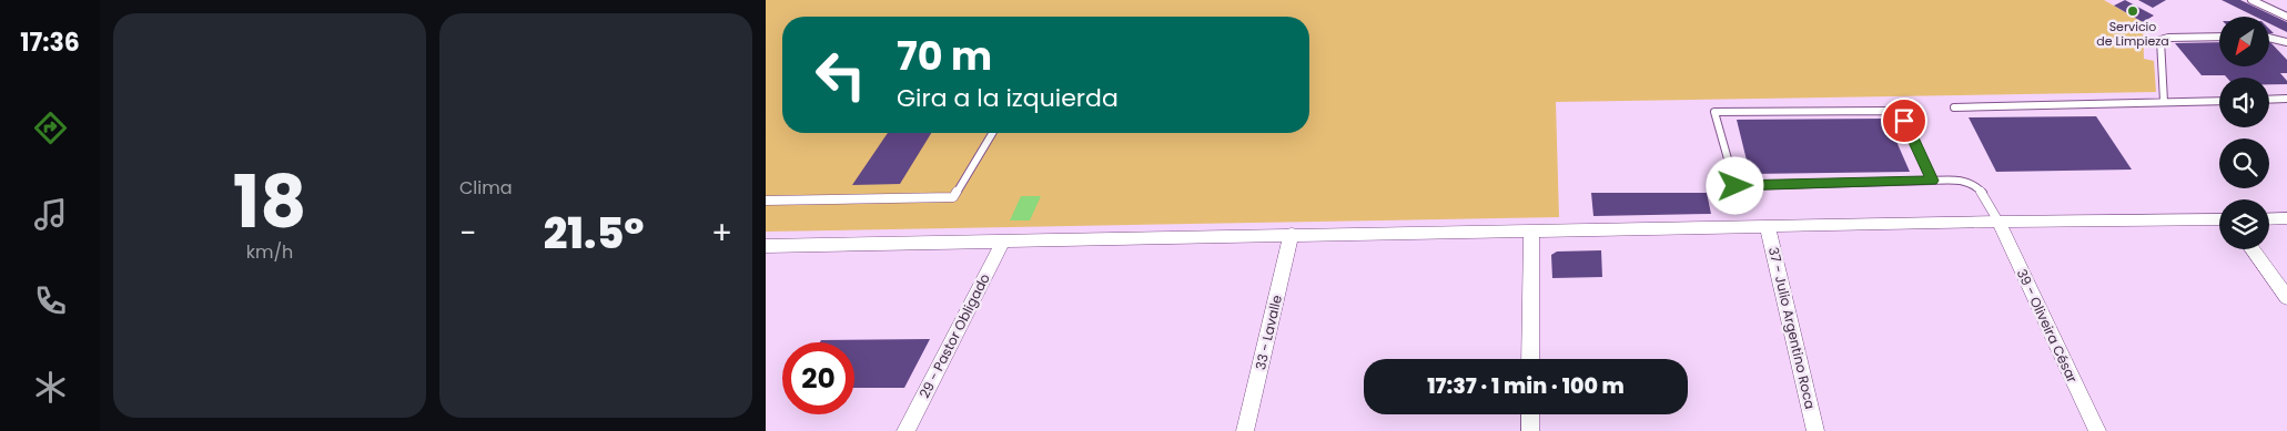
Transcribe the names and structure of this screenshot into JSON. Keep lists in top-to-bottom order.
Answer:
{
  "streets": {
    "street": [
      "39 - Oliveira César",
      "37 - Julio Argentino Roca",
      "33 - Lavalle",
      "29 - Pastor Obligado"
    ]
  },
  "places": ["Servicio de Limpieza"],
  "north": "bottom left",
  "page": {
    "tabs": "17:36",
    "tile": [
      ["18", "km/h"],
      "Clima"
    ],
    "turn": ["70 m", "Gira a la izquierda"],
    "heat": ["−", "21.5°", "+"],
    "limit": "20",
    "trip": "17:37 · 1 min · 100 m"
  }
}
